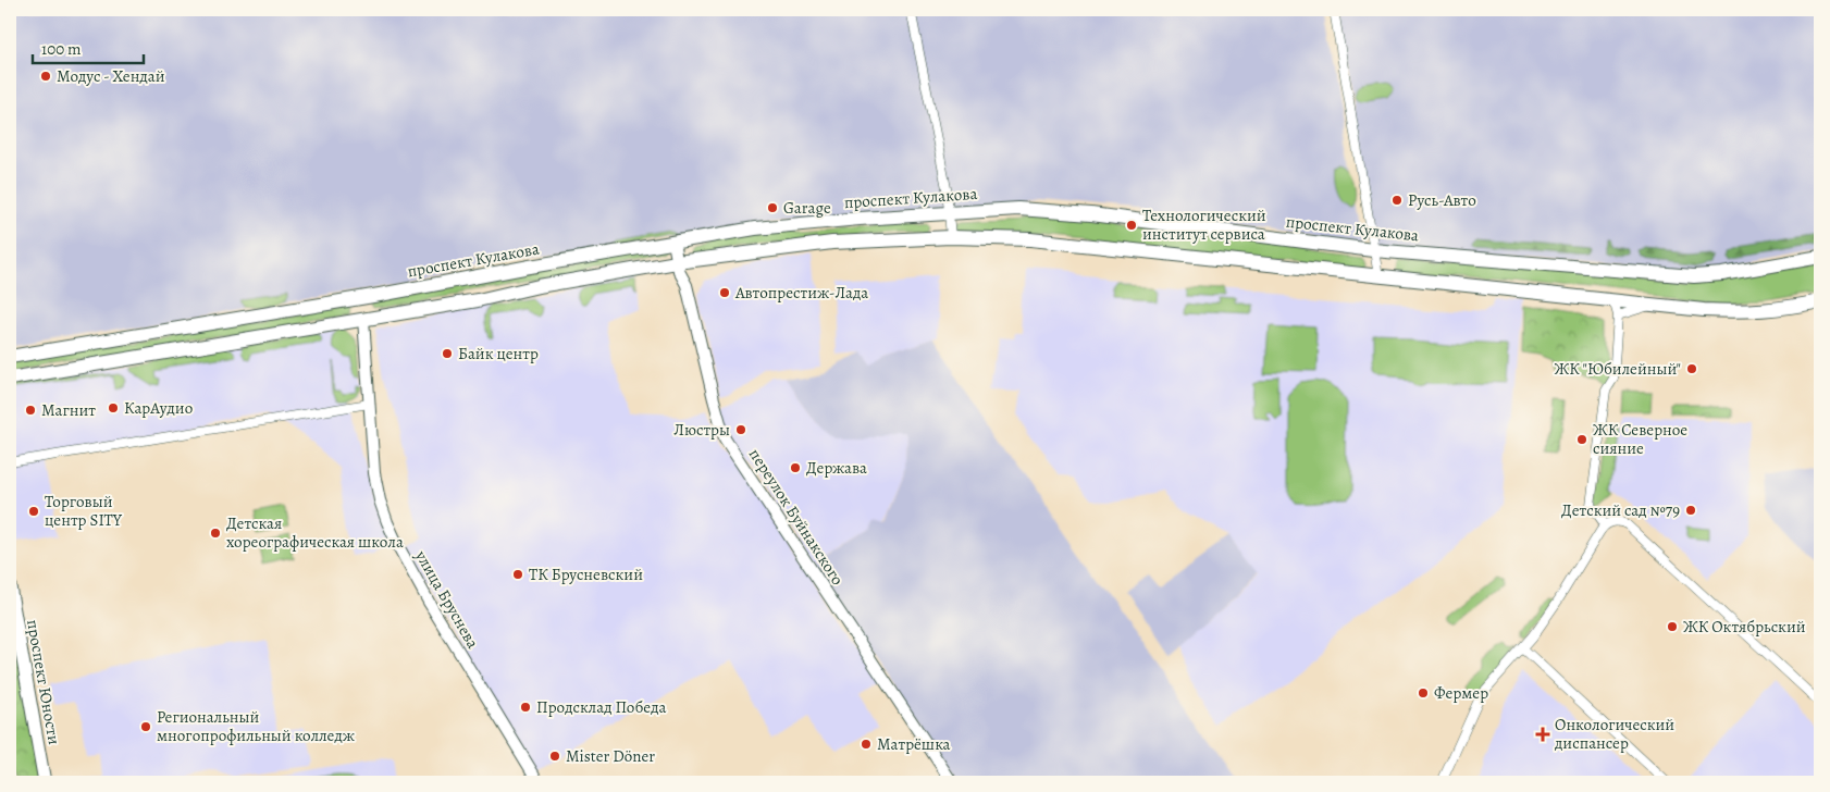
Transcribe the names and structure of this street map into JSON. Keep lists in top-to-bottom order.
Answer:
{
  "streets": {
    "main road": ["проспект Кулакова", "проспект Юности"],
    "street": ["переулок Буйнакского", "улица Бруснева"]
  },
  "crossings": [
    ["проспект Кулакова", "переулок Буйнакского"]
  ],
  "places": {
    "other": [
      "Модус - Хендай",
      "Русь-Авто",
      "Garage",
      "Технологический институт сервиса",
      "Автопрестиж-Лада",
      "Байк центр",
      "ЖК \"Юбилейный\"",
      "КарАудио",
      "Магнит",
      "Люстры",
      "ЖК Северное сияние",
      "Держава",
      "Детский сад №79",
      "Торговый центр SITY",
      "Детская хореографическая школа",
      "ТК Брусневский",
      "ЖК Октябрьский",
      "Фермер",
      "Продсклад Победа",
      "Региональный многопрофильный колледж",
      "Матрёшка",
      "Mister Döner"
    ],
    "health": ["Онкологический диспансер"]
  },
  "scale_bar": "100 m"
}
